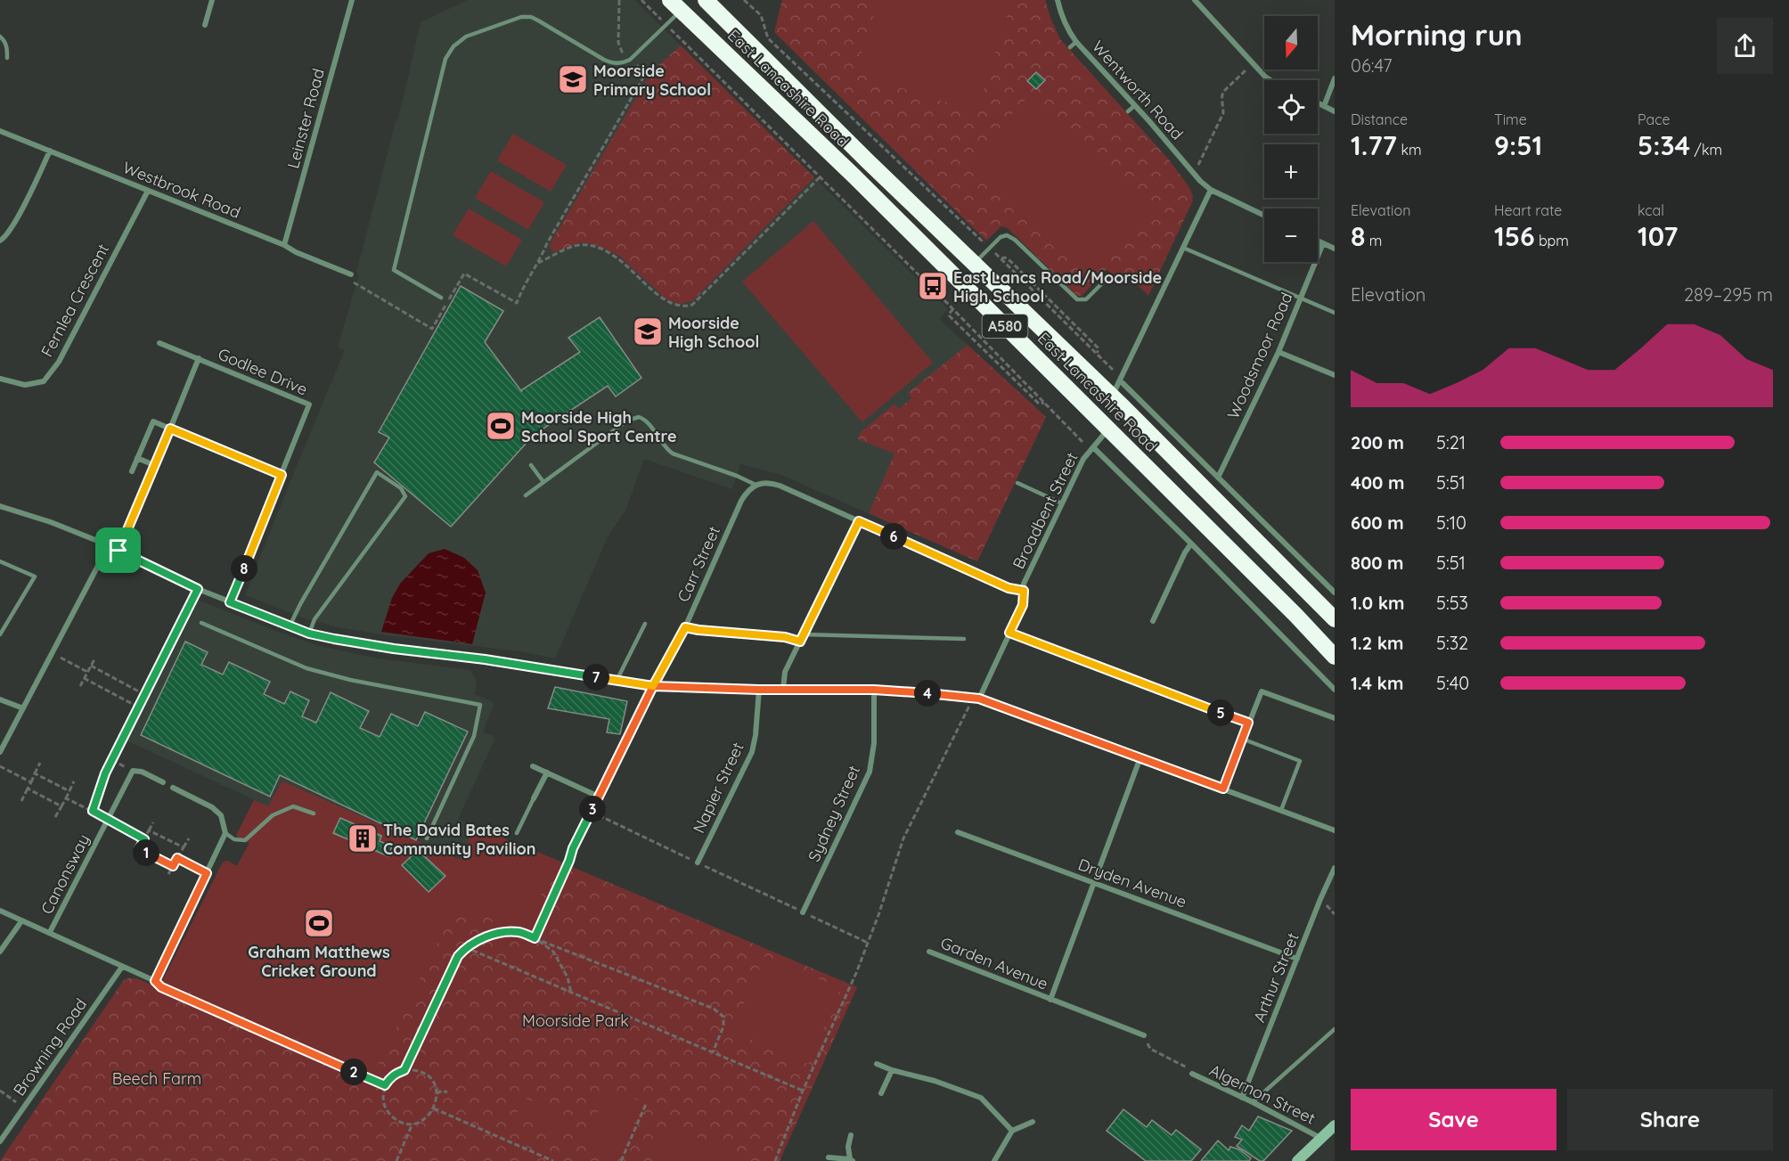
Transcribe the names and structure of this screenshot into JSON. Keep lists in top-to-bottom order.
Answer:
{
  "streets": {
    "highway": ["East Lancashire Road", "A580"],
    "street": [
      "Wentworth Road",
      "Leinster Road",
      "Westbrook Road",
      "Fernlea Crescent",
      "Woodsmoor Road",
      "Godlee Drive",
      "Broadbent Street",
      "Carr Street",
      "Napier Street",
      "Sydney Street",
      "Canonsway",
      "Dryden Avenue",
      "Garden Avenue",
      "Arthur Street",
      "Browning Road",
      "Algernon Street"
    ]
  },
  "crossings": [
    ["East Lancashire Road", "Broadbent Street"],
    ["Leinster Road", "Westbrook Road"],
    ["Westbrook Road", "Fernlea Crescent"],
    ["Dryden Avenue", "Arthur Street"],
    ["Arthur Street", "Algernon Street"]
  ],
  "parks": ["Moorside Park", "Beech Farm"],
  "places": {
    "school or university": ["Moorside Primary School", "Moorside High School"],
    "bus stop": ["East Lancs Road/Moorside High School"],
    "sports": ["Moorside High School Sport Centre", "Graham Matthews Cricket Ground"],
    "building": ["The David Bates Community Pavilion"]
  },
  "north": "bottom",
  "page": {
    "heading": ["Morning run", "06:47"],
    "map_buttons": ["+", "−"],
    "stats": [
      ["Distance", "1.77 km"],
      ["Time", "9:51"],
      ["Pace", "5:34 /km"],
      ["Elevation", "8 m"],
      ["Heart rate", "156 bpm"],
      ["kcal", "107"]
    ],
    "chart": ["Elevation", "289–295 m"],
    "list": [
      {
        "name": "200 m",
        "note": "5:21"
      },
      {
        "name": "400 m",
        "note": "5:51"
      },
      {
        "name": "600 m",
        "note": "5:10"
      },
      {
        "name": "800 m",
        "note": "5:51"
      },
      {
        "name": "1.0 km",
        "note": "5:53"
      },
      {
        "name": "1.2 km",
        "note": "5:32"
      },
      {
        "name": "1.4 km",
        "note": "5:40"
      }
    ],
    "pins": [
      "6",
      "8",
      "7",
      "4",
      "5",
      "3",
      "1",
      "2"
    ],
    "buttons": ["Save", "Share"]
  }
}
